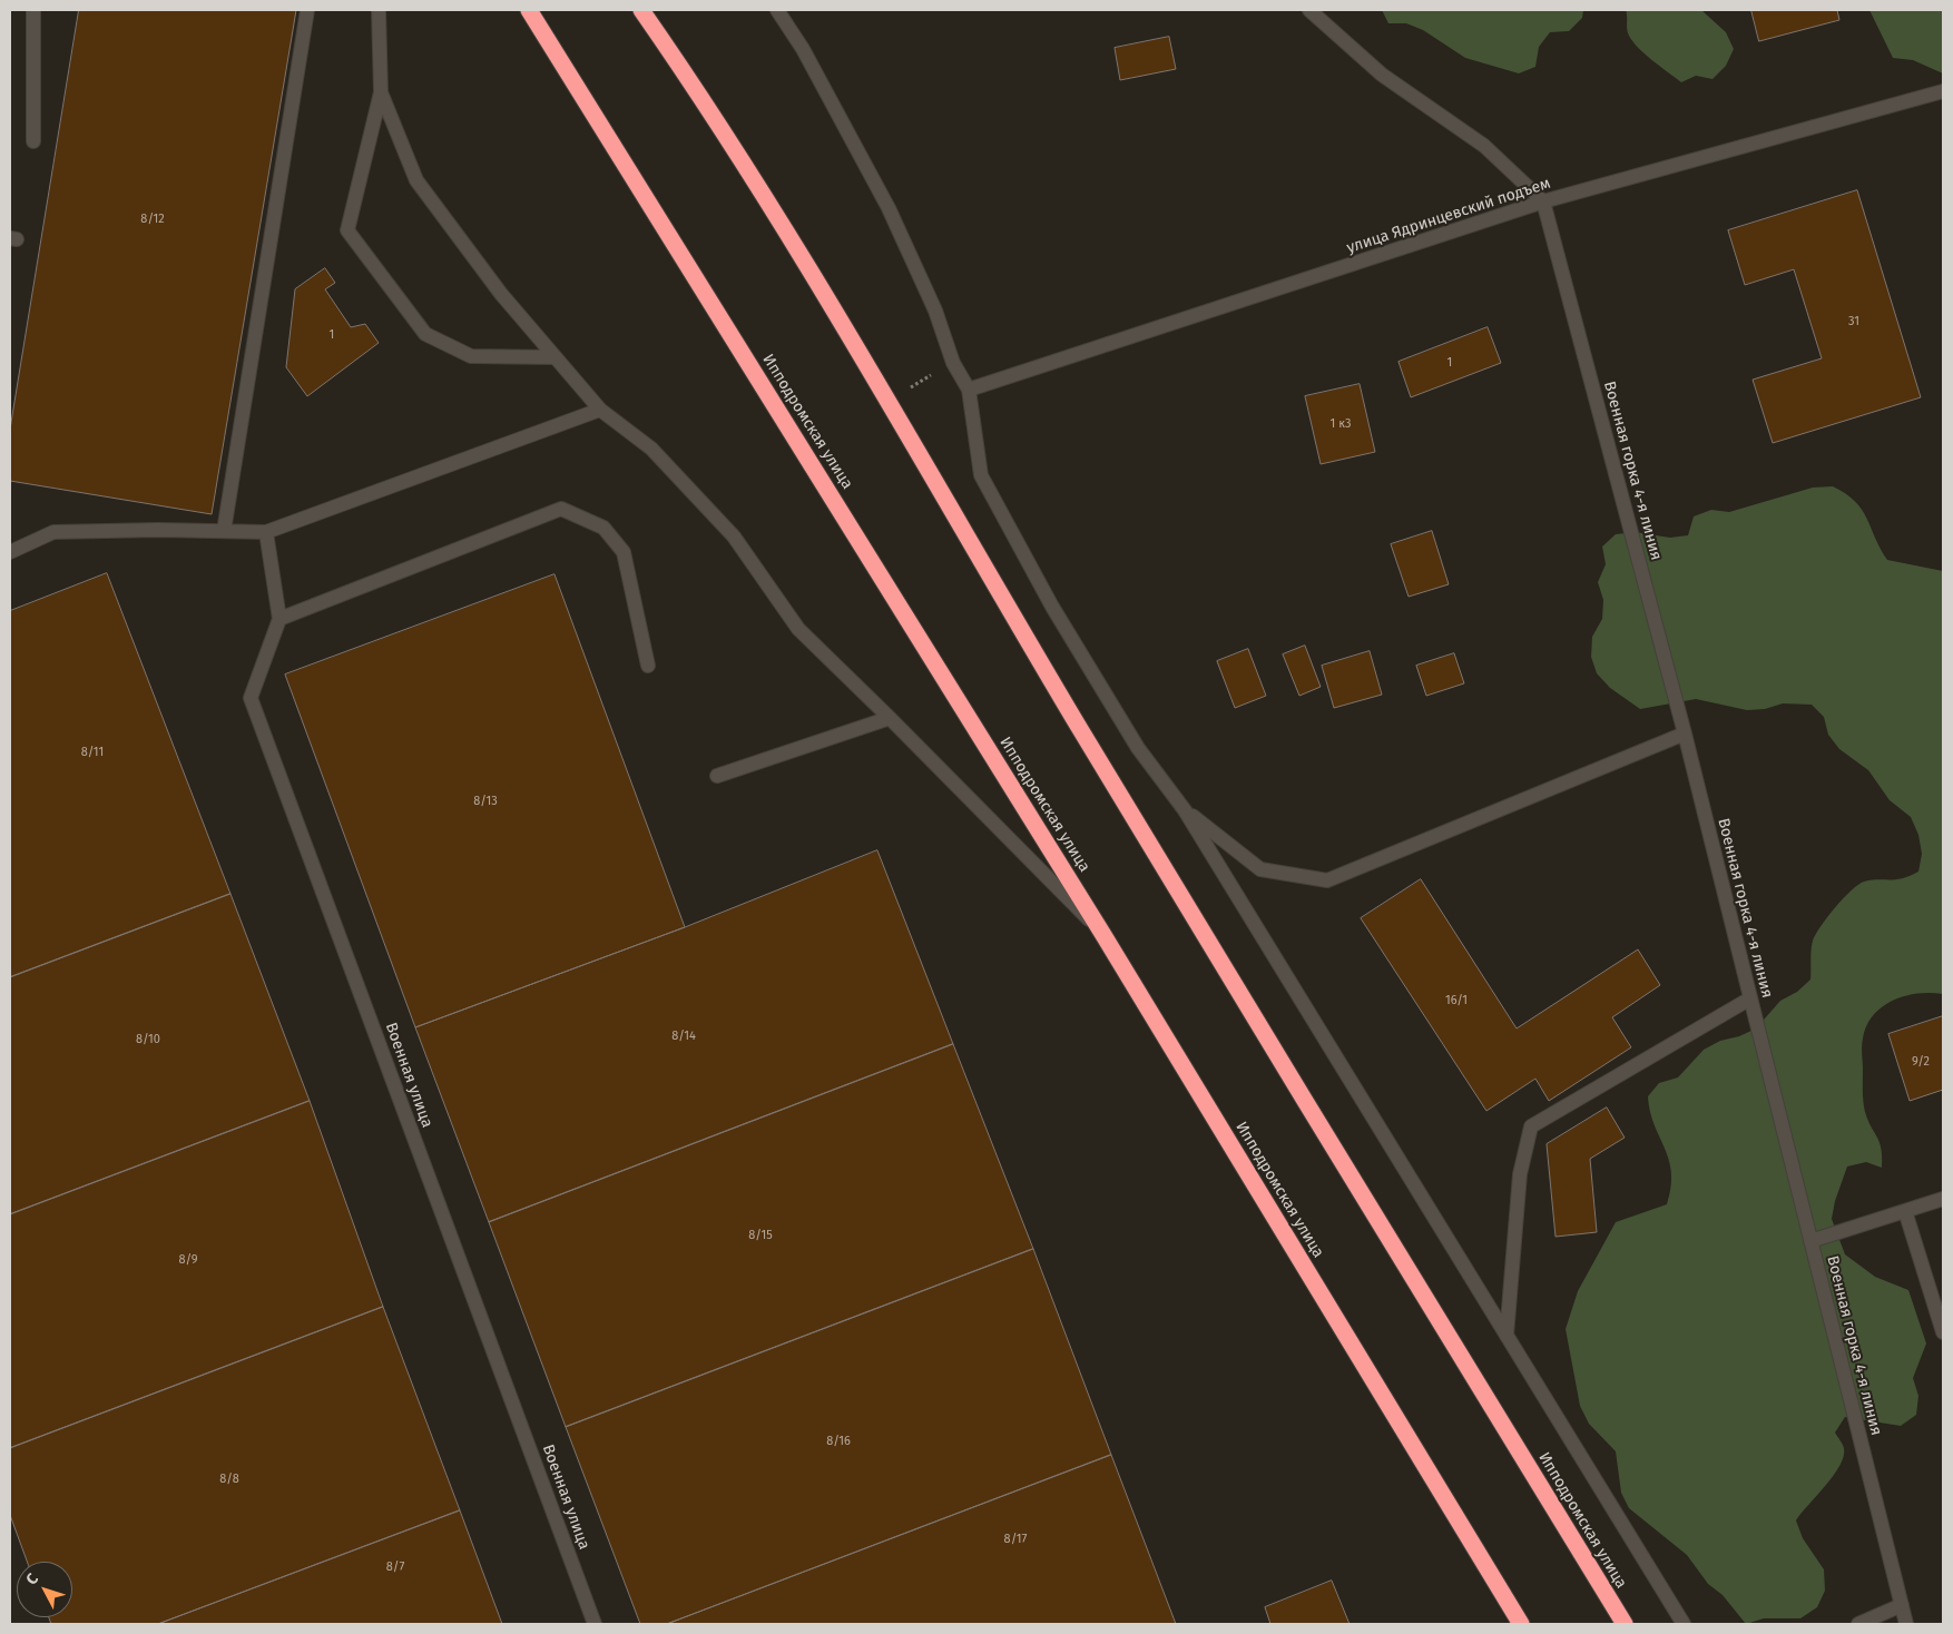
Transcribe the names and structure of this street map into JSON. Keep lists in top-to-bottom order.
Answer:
{
  "streets": {
    "highway": ["Ипподромская улица"],
    "street": ["улица Ядринцевский подъем", "Военная горка 4-я линия", "Военная улица"]
  },
  "crossings": [
    ["улица Ядринцевский подъем", "Военная горка 4-я линия"]
  ],
  "house_numbers": [
    "8/12",
    "31",
    "1",
    "1",
    "1 к3",
    "8/11",
    "8/13",
    "16/1",
    "8/14",
    "8/10",
    "9/2",
    "8/15",
    "8/9",
    "8/16",
    "8/8",
    "8/17",
    "8/7"
  ],
  "north": "top left"
}
